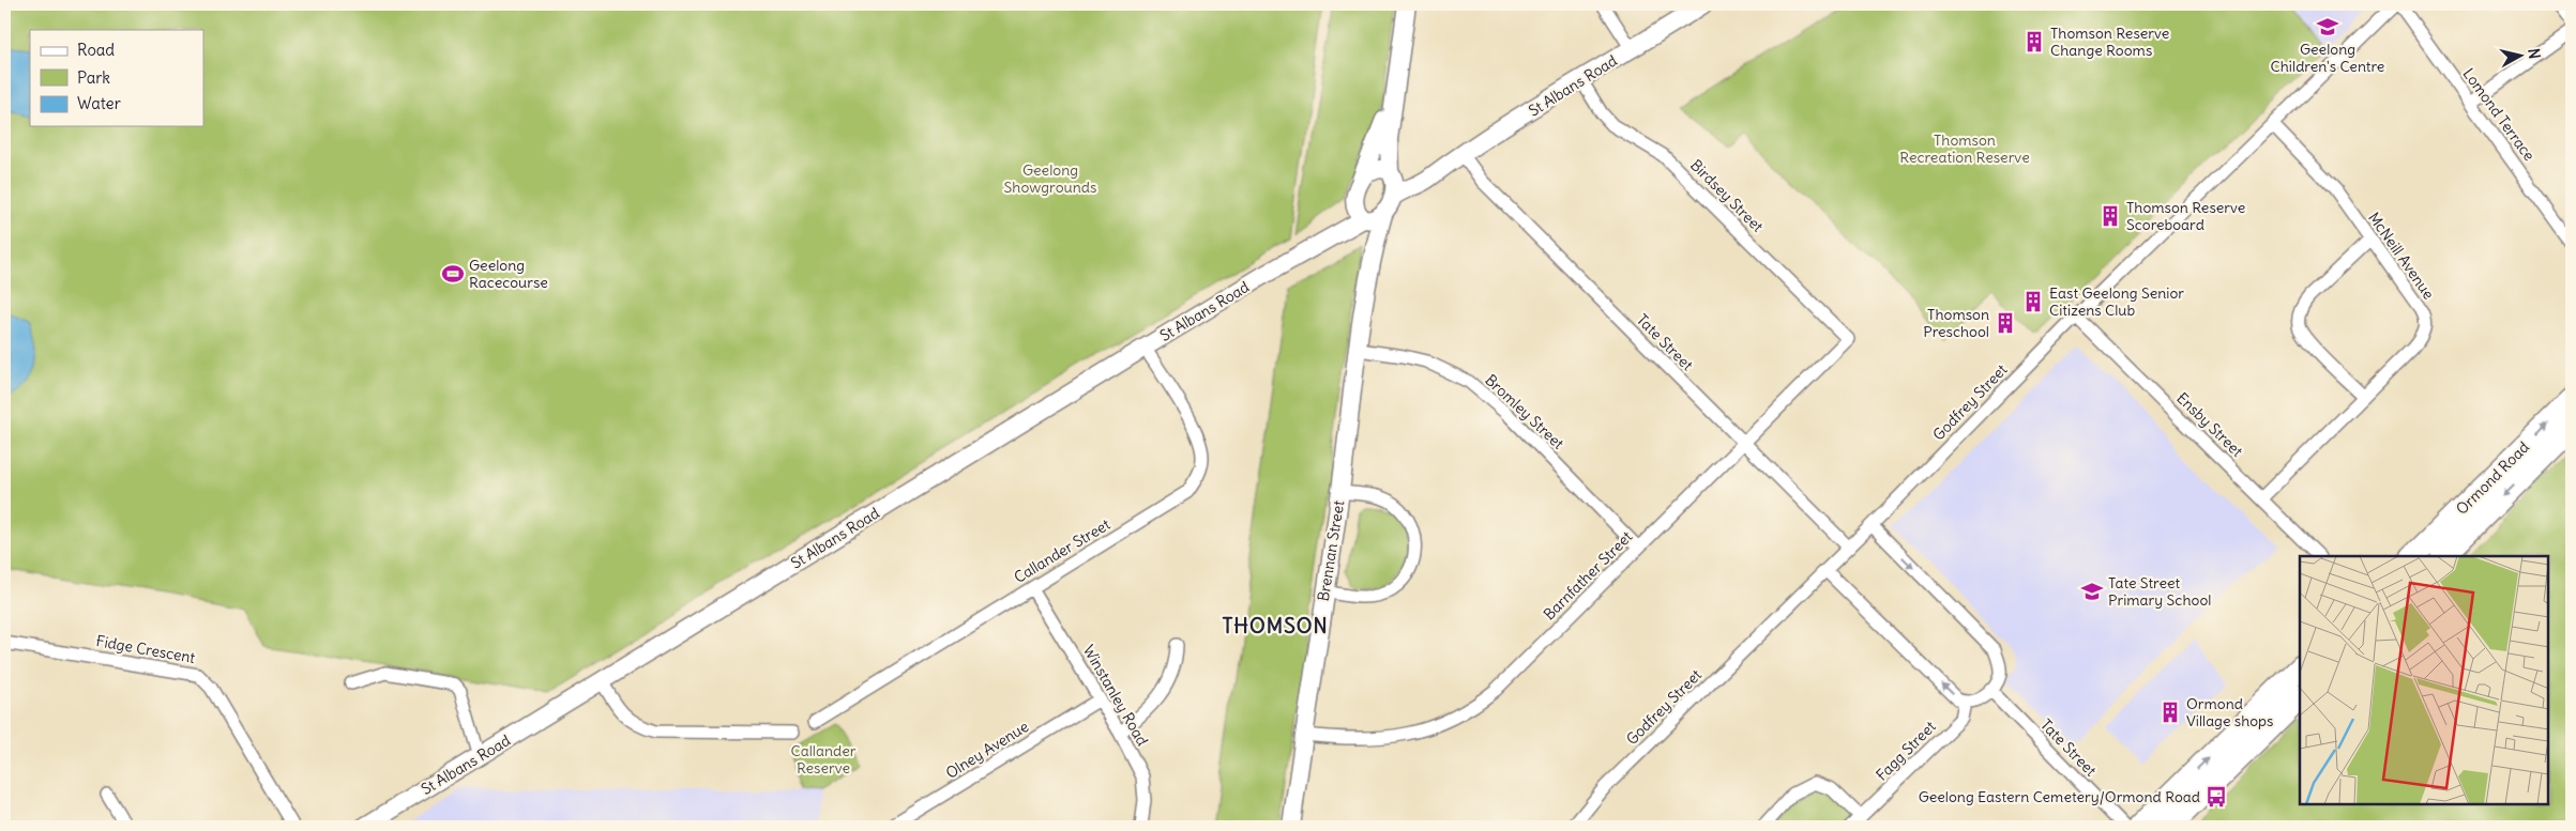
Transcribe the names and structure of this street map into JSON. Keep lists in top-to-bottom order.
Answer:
{
  "streets": {
    "highway": ["Ormond Road"],
    "street": [
      "St Albans Road",
      "Lomond Terrace",
      "Birdsey Street",
      "McNeill Avenue",
      "Tate Street",
      "Godfrey Street",
      "Bromley Street",
      "Ensby Street",
      "Callander Street",
      "Brennan Street",
      "Barnfather Street",
      "Fidge Crescent",
      "Winstanley Road",
      "Olney Avenue",
      "Fagg Street"
    ]
  },
  "crossings": [
    ["St Albans Road", "Birdsey Street"],
    ["St Albans Road", "Tate Street"],
    ["St Albans Road", "Callander Street"],
    ["St Albans Road", "Brennan Street"],
    ["Lomond Terrace", "Godfrey Street"],
    ["Birdsey Street", "Barnfather Street"],
    ["McNeill Avenue", "Godfrey Street"],
    ["McNeill Avenue", "Ensby Street"],
    ["Tate Street", "Godfrey Street"],
    ["Tate Street", "Barnfather Street"],
    ["Godfrey Street", "Ensby Street"],
    ["Bromley Street", "Brennan Street"],
    ["Bromley Street", "Barnfather Street"],
    ["Callander Street", "Winstanley Road"],
    ["Brennan Street", "Barnfather Street"],
    ["Winstanley Road", "Olney Avenue"]
  ],
  "districts": ["THOMSON"],
  "parks": ["Thomson Recreation Reserve", "Geelong Showgrounds", "Callander Reserve"],
  "places": {
    "school or university": ["Geelong Children's Centre", "Tate Street Primary School"],
    "building": [
      "Thomson Reserve Change Rooms",
      "Thomson Reserve Scoreboard",
      "East Geelong Senior Citizens Club",
      "Thomson Preschool",
      "Ormond Village shops"
    ],
    "sports": ["Geelong Racecourse"],
    "bus stop": ["Geelong Eastern Cemetery/Ormond Road"]
  },
  "legend": ["Road", "Park", "Water"],
  "north": "right"
}
